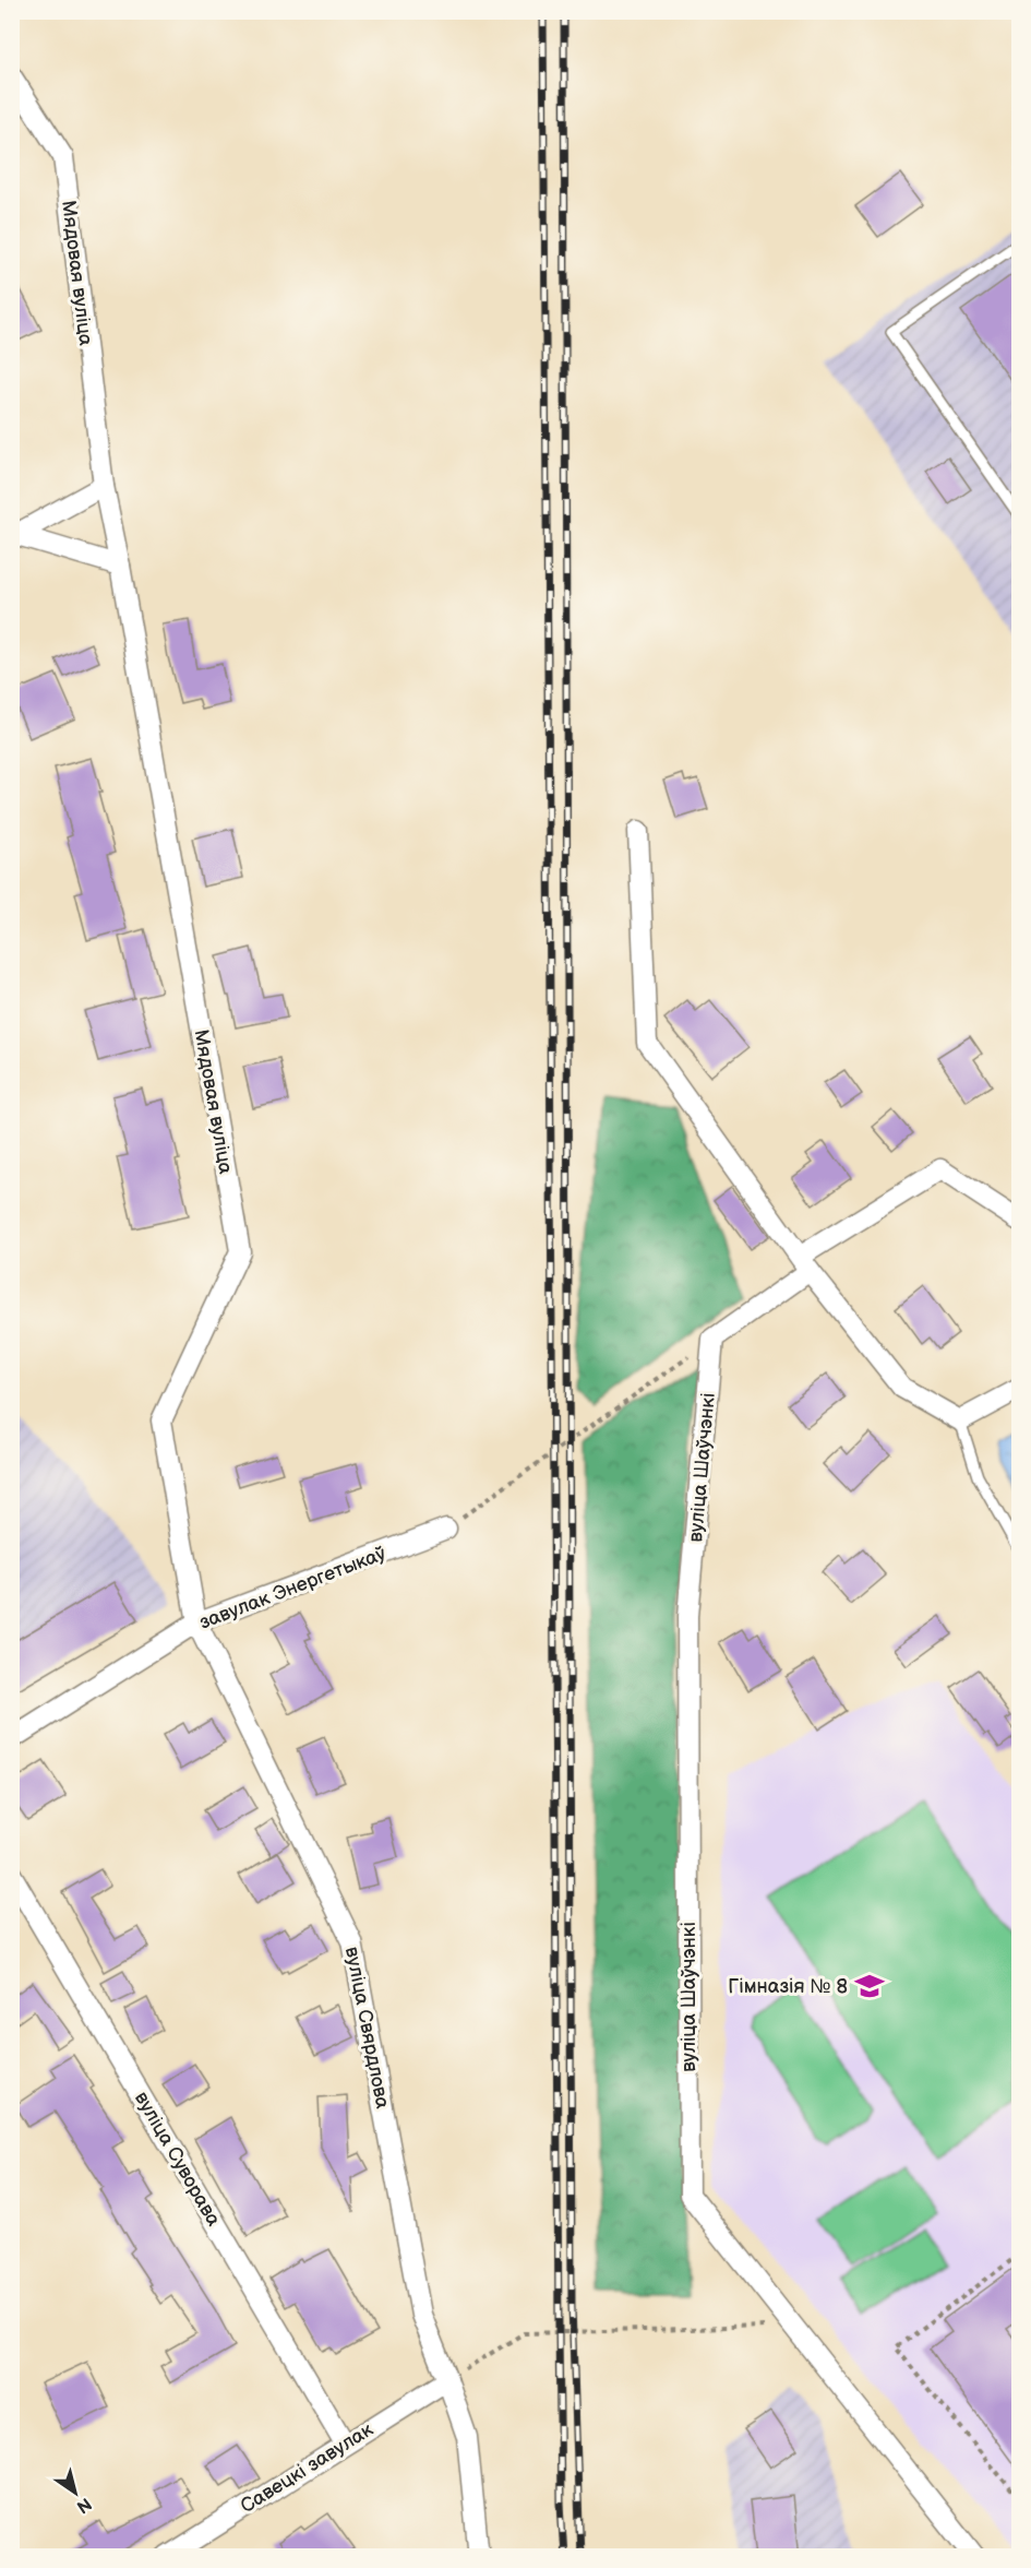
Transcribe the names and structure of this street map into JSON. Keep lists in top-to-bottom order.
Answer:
{
  "streets": {
    "street": [
      "Мядовая вуліца",
      "вуліца Шаўчэнкі",
      "завулак Энергетыкаў",
      "вуліца Свярдлова",
      "вуліца Суворава",
      "Савецкі завулак"
    ]
  },
  "crossings": [
    ["Мядовая вуліца", "завулак Энергетыкаў"],
    ["Мядовая вуліца", "вуліца Свярдлова"],
    ["завулак Энергетыкаў", "вуліца Свярдлова"],
    ["вуліца Свярдлова", "Савецкі завулак"],
    ["вуліца Суворава", "Савецкі завулак"]
  ],
  "places": {
    "school or university": ["Гімназія № 8"]
  },
  "north": "bottom right"
}
